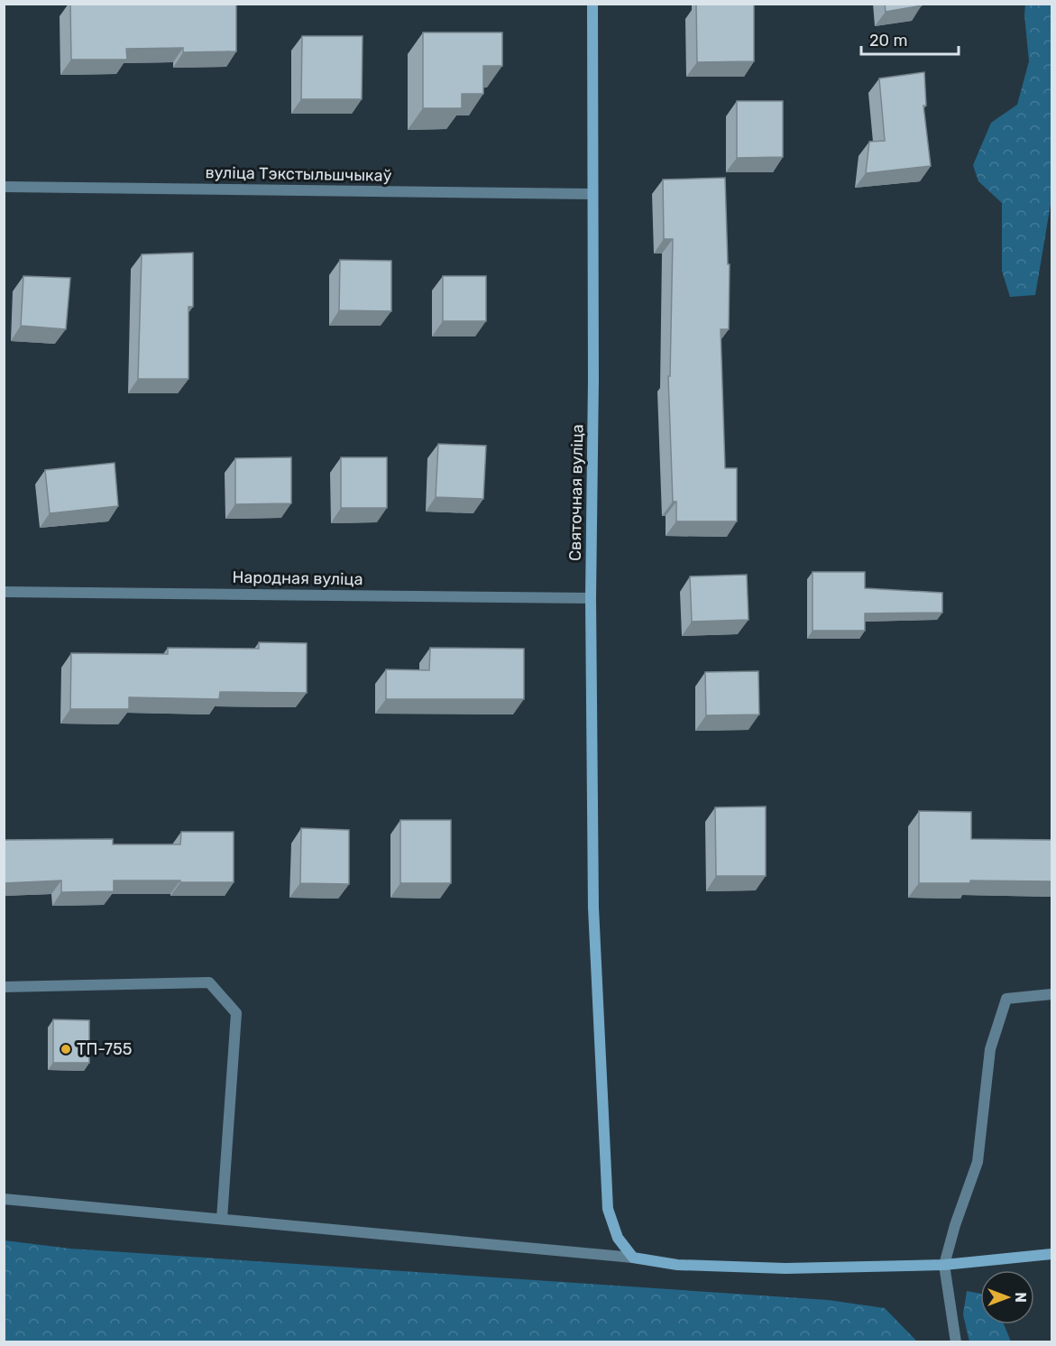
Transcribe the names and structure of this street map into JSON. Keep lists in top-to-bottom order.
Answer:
{
  "streets": {
    "street": ["вуліца Тэкстыльшчыкаў", "Святочная вуліца", "Народная вуліца"]
  },
  "crossings": [
    ["вуліца Тэкстыльшчыкаў", "Святочная вуліца"],
    ["Святочная вуліца", "Народная вуліца"]
  ],
  "places": ["ТП-755"],
  "scale_bar": "20 m",
  "north": "right"
}
